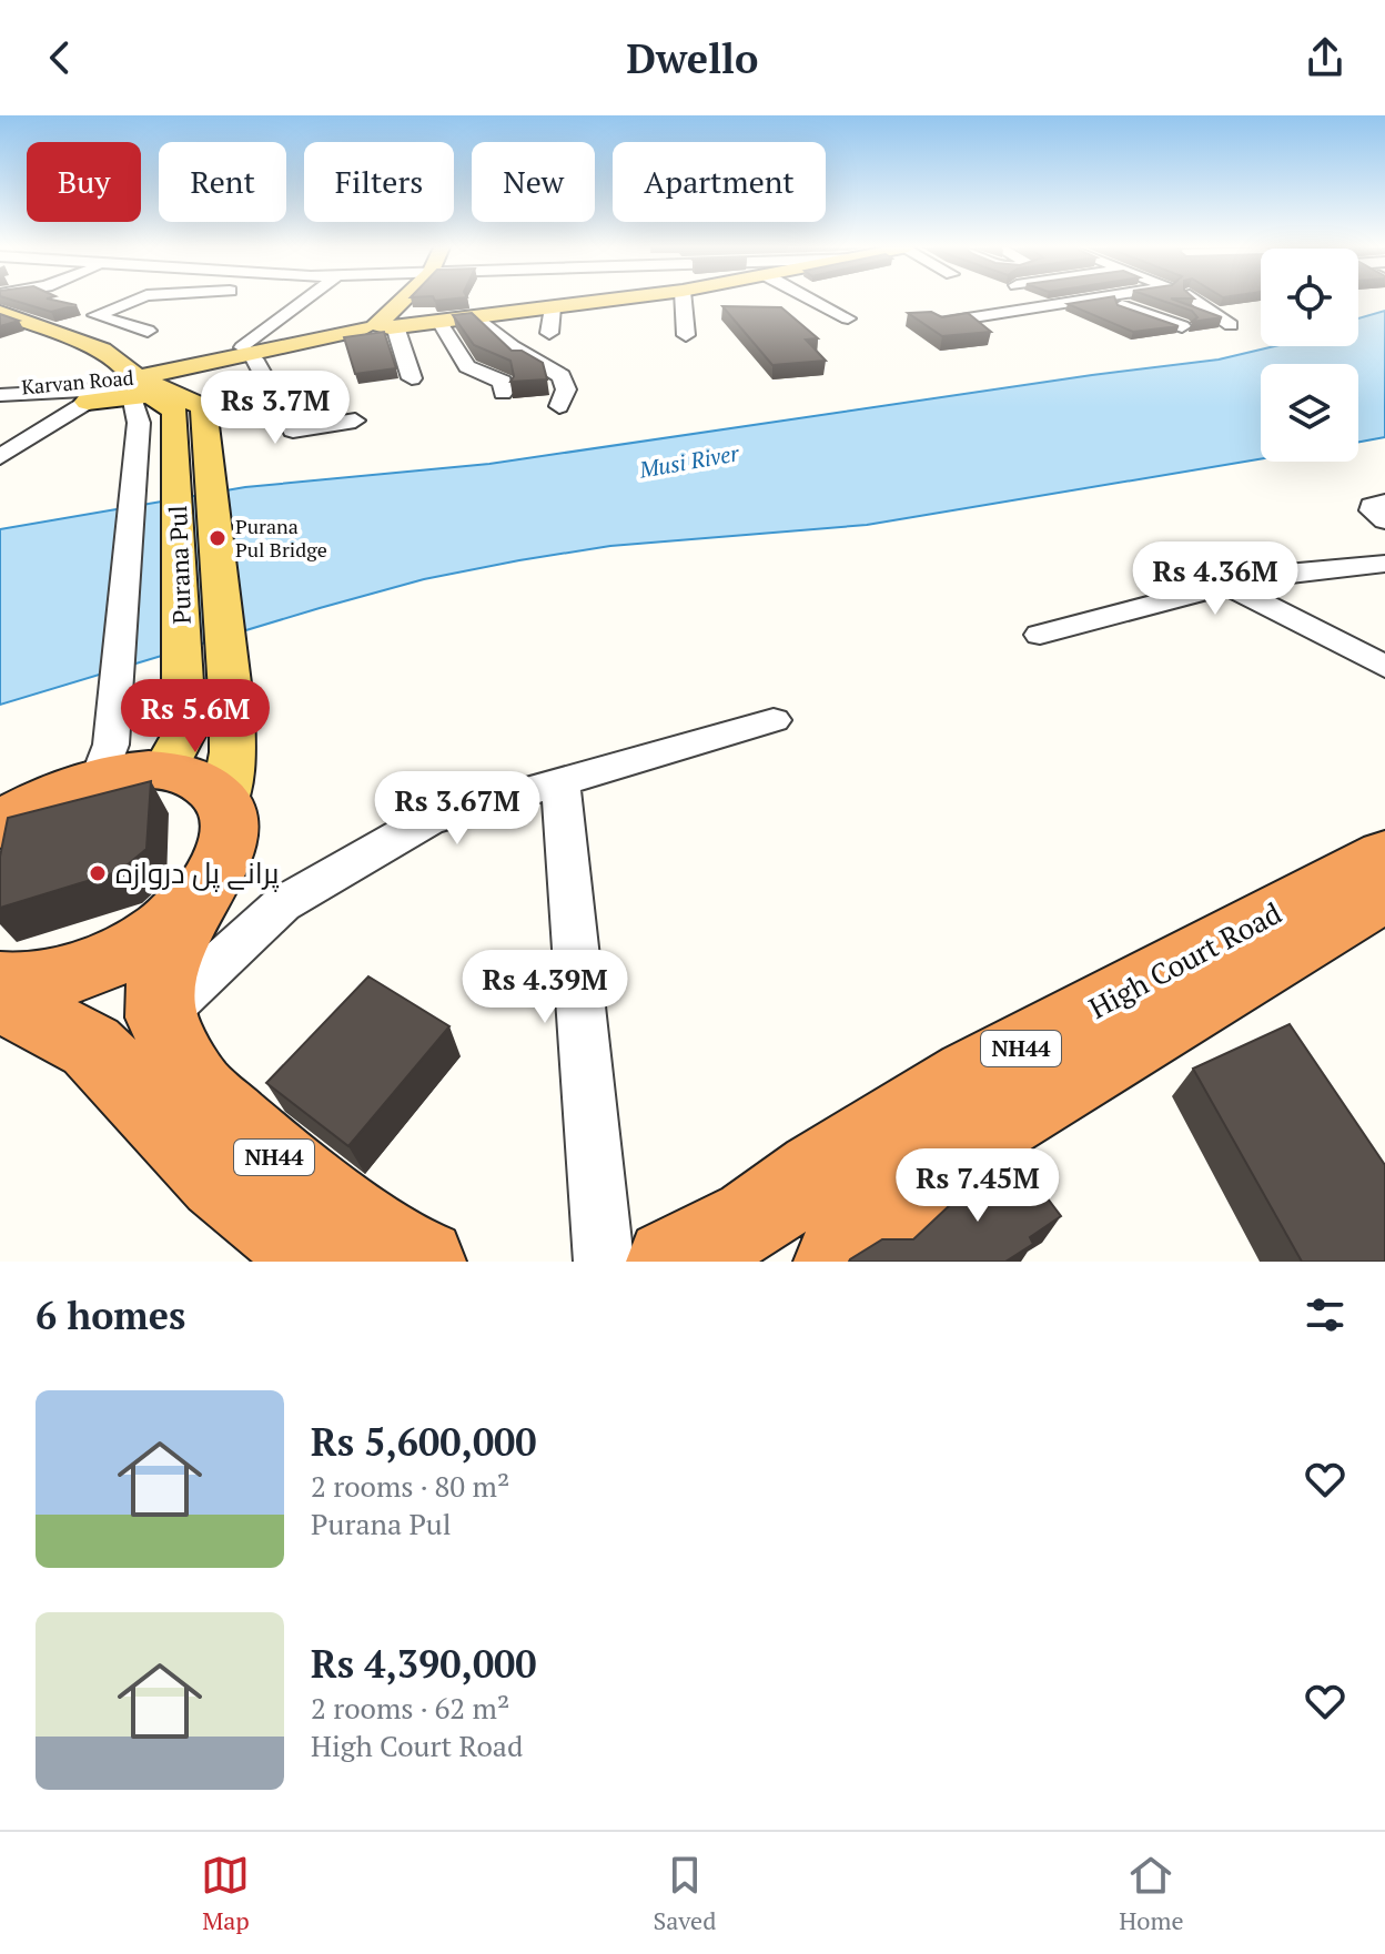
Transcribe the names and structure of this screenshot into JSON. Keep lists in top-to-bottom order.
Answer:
{
  "streets": {
    "highway": ["High Court Road", "NH44"],
    "main road": ["Karvan Road", "Purana Pul"]
  },
  "crossings": [
    ["Karvan Road", "Purana Pul"]
  ],
  "water": ["Musi River"],
  "places": ["Purana Pul Bridge", "پرانے پل دروازہ"],
  "page": {
    "header": "Dwello",
    "chip": [
      "Buy",
      "Rent",
      "Filters",
      "New",
      "Apartment"
    ],
    "price": [
      "Rs 3.7M",
      "Rs 4.36M",
      "Rs 5.6M",
      "Rs 3.67M",
      "Rs 4.39M",
      "Rs 7.45M"
    ],
    "heading": "6 homes",
    "list": [
      {
        "name": "Rs 5,600,000",
        "note": "2 rooms · 80 m² · Purana Pul"
      },
      {
        "name": "Rs 4,390,000",
        "note": "2 rooms · 62 m² · High Court Road"
      }
    ],
    "tabs": ["Map", "Saved", "Home"]
  }
}
